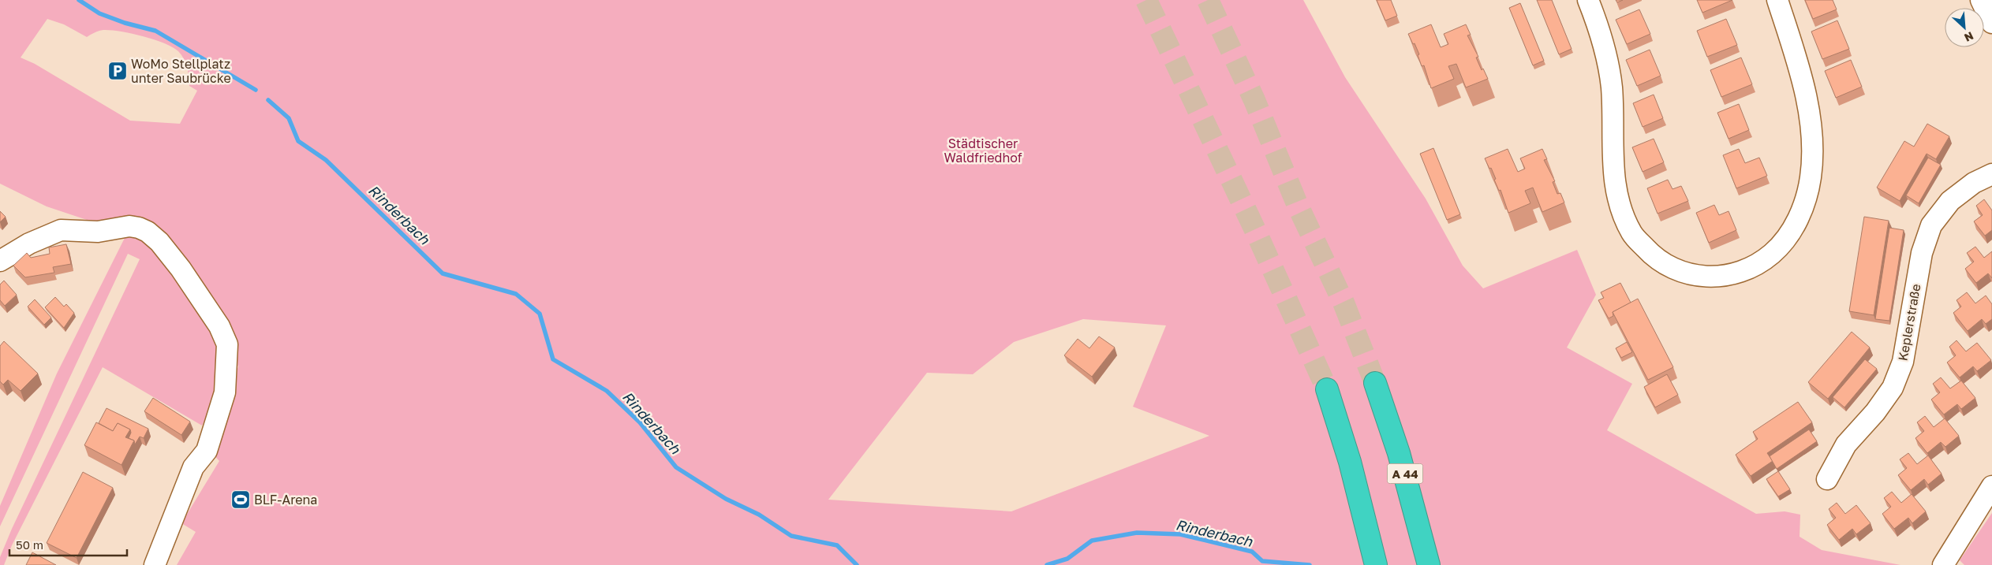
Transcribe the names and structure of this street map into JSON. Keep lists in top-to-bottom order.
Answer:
{
  "streets": {
    "highway": ["A 44"],
    "street": ["Keplerstraße"]
  },
  "water": ["Rinderbach"],
  "parks": ["Städtischer Waldfriedhof"],
  "places": {
    "parking": ["WoMo Stellplatz unter Saubrücke"],
    "sports": ["BLF-Arena"]
  },
  "scale_bar": "50 m",
  "north": "bottom right"
}
